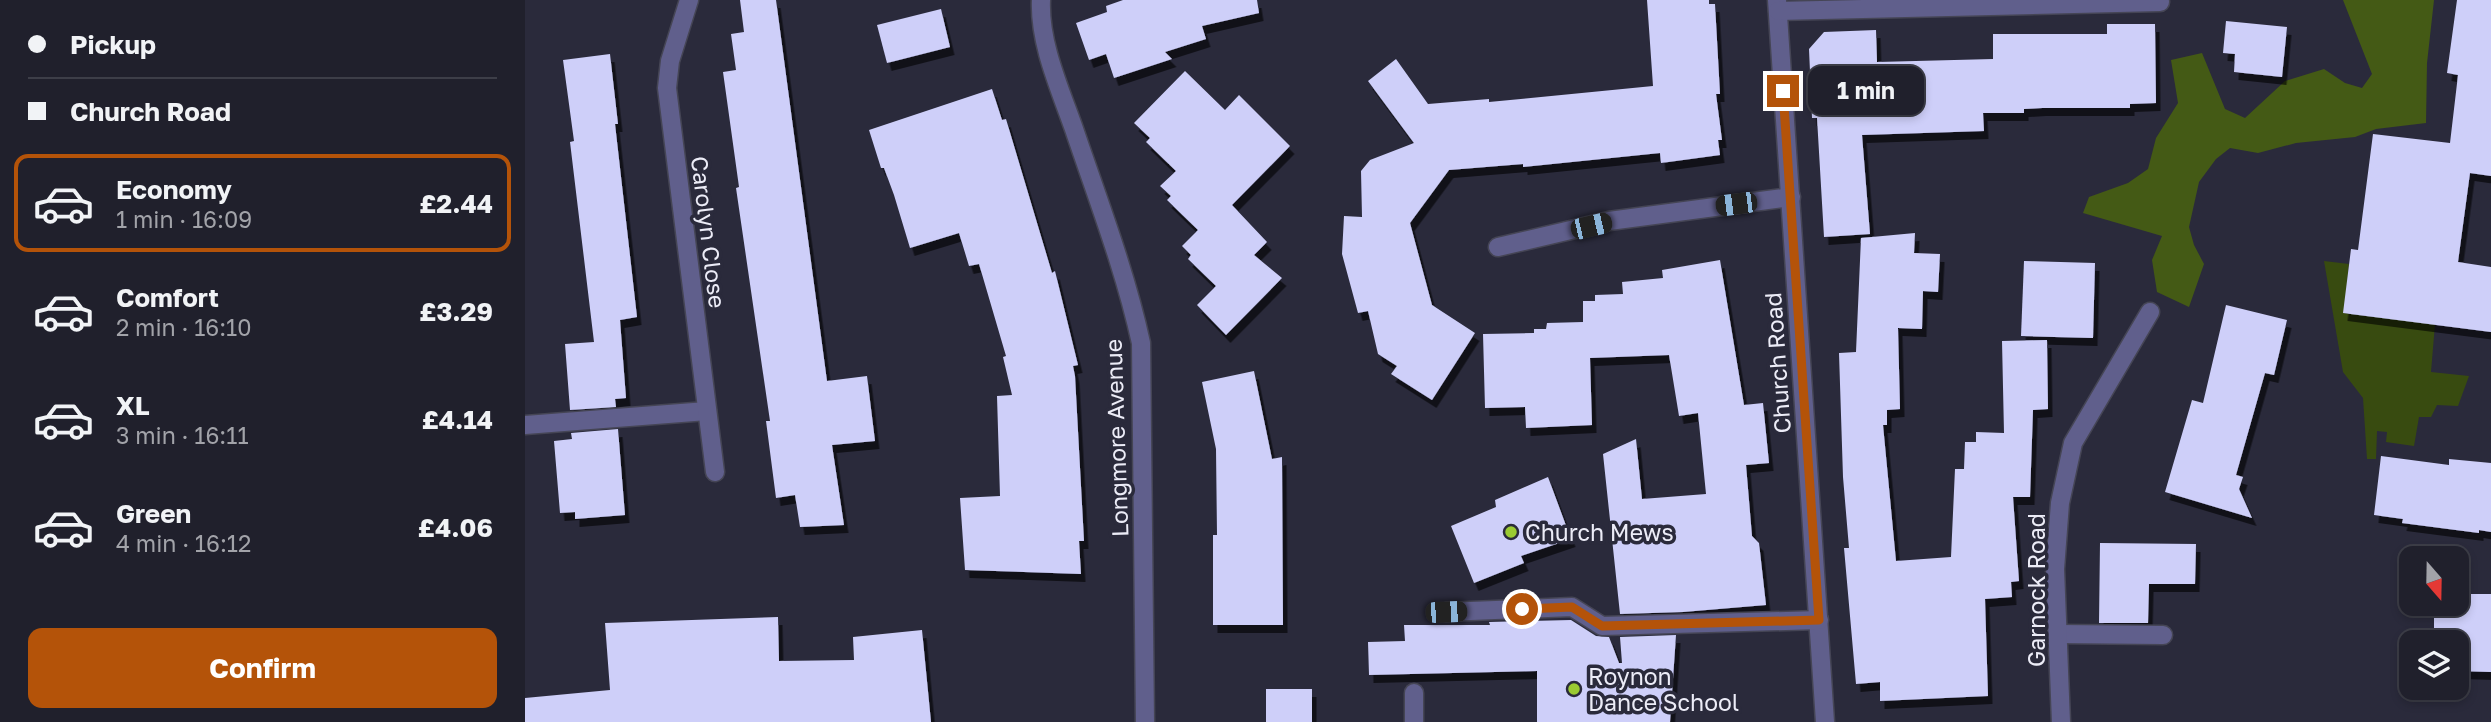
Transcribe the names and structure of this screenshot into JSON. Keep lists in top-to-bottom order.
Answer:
{
  "streets": {
    "street": [
      "Carolyn Close",
      "Church Road",
      "Longmore Avenue",
      "Garnock Road"
    ]
  },
  "places": ["Church Mews", "Roynon Dance School"],
  "north": "bottom",
  "page": {
    "banner": ["Pickup", "Church Road"],
    "bubble": "1 min",
    "list": [
      {
        "name": "Economy",
        "note": "1 min · 16:09",
        "value": "£2.44"
      },
      {
        "name": "Comfort",
        "note": "2 min · 16:10",
        "value": "£3.29"
      },
      {
        "name": "XL",
        "note": "3 min · 16:11",
        "value": "£4.14"
      },
      {
        "name": "Green",
        "note": "4 min · 16:12",
        "value": "£4.06"
      }
    ],
    "buttons": "Confirm"
  }
}
